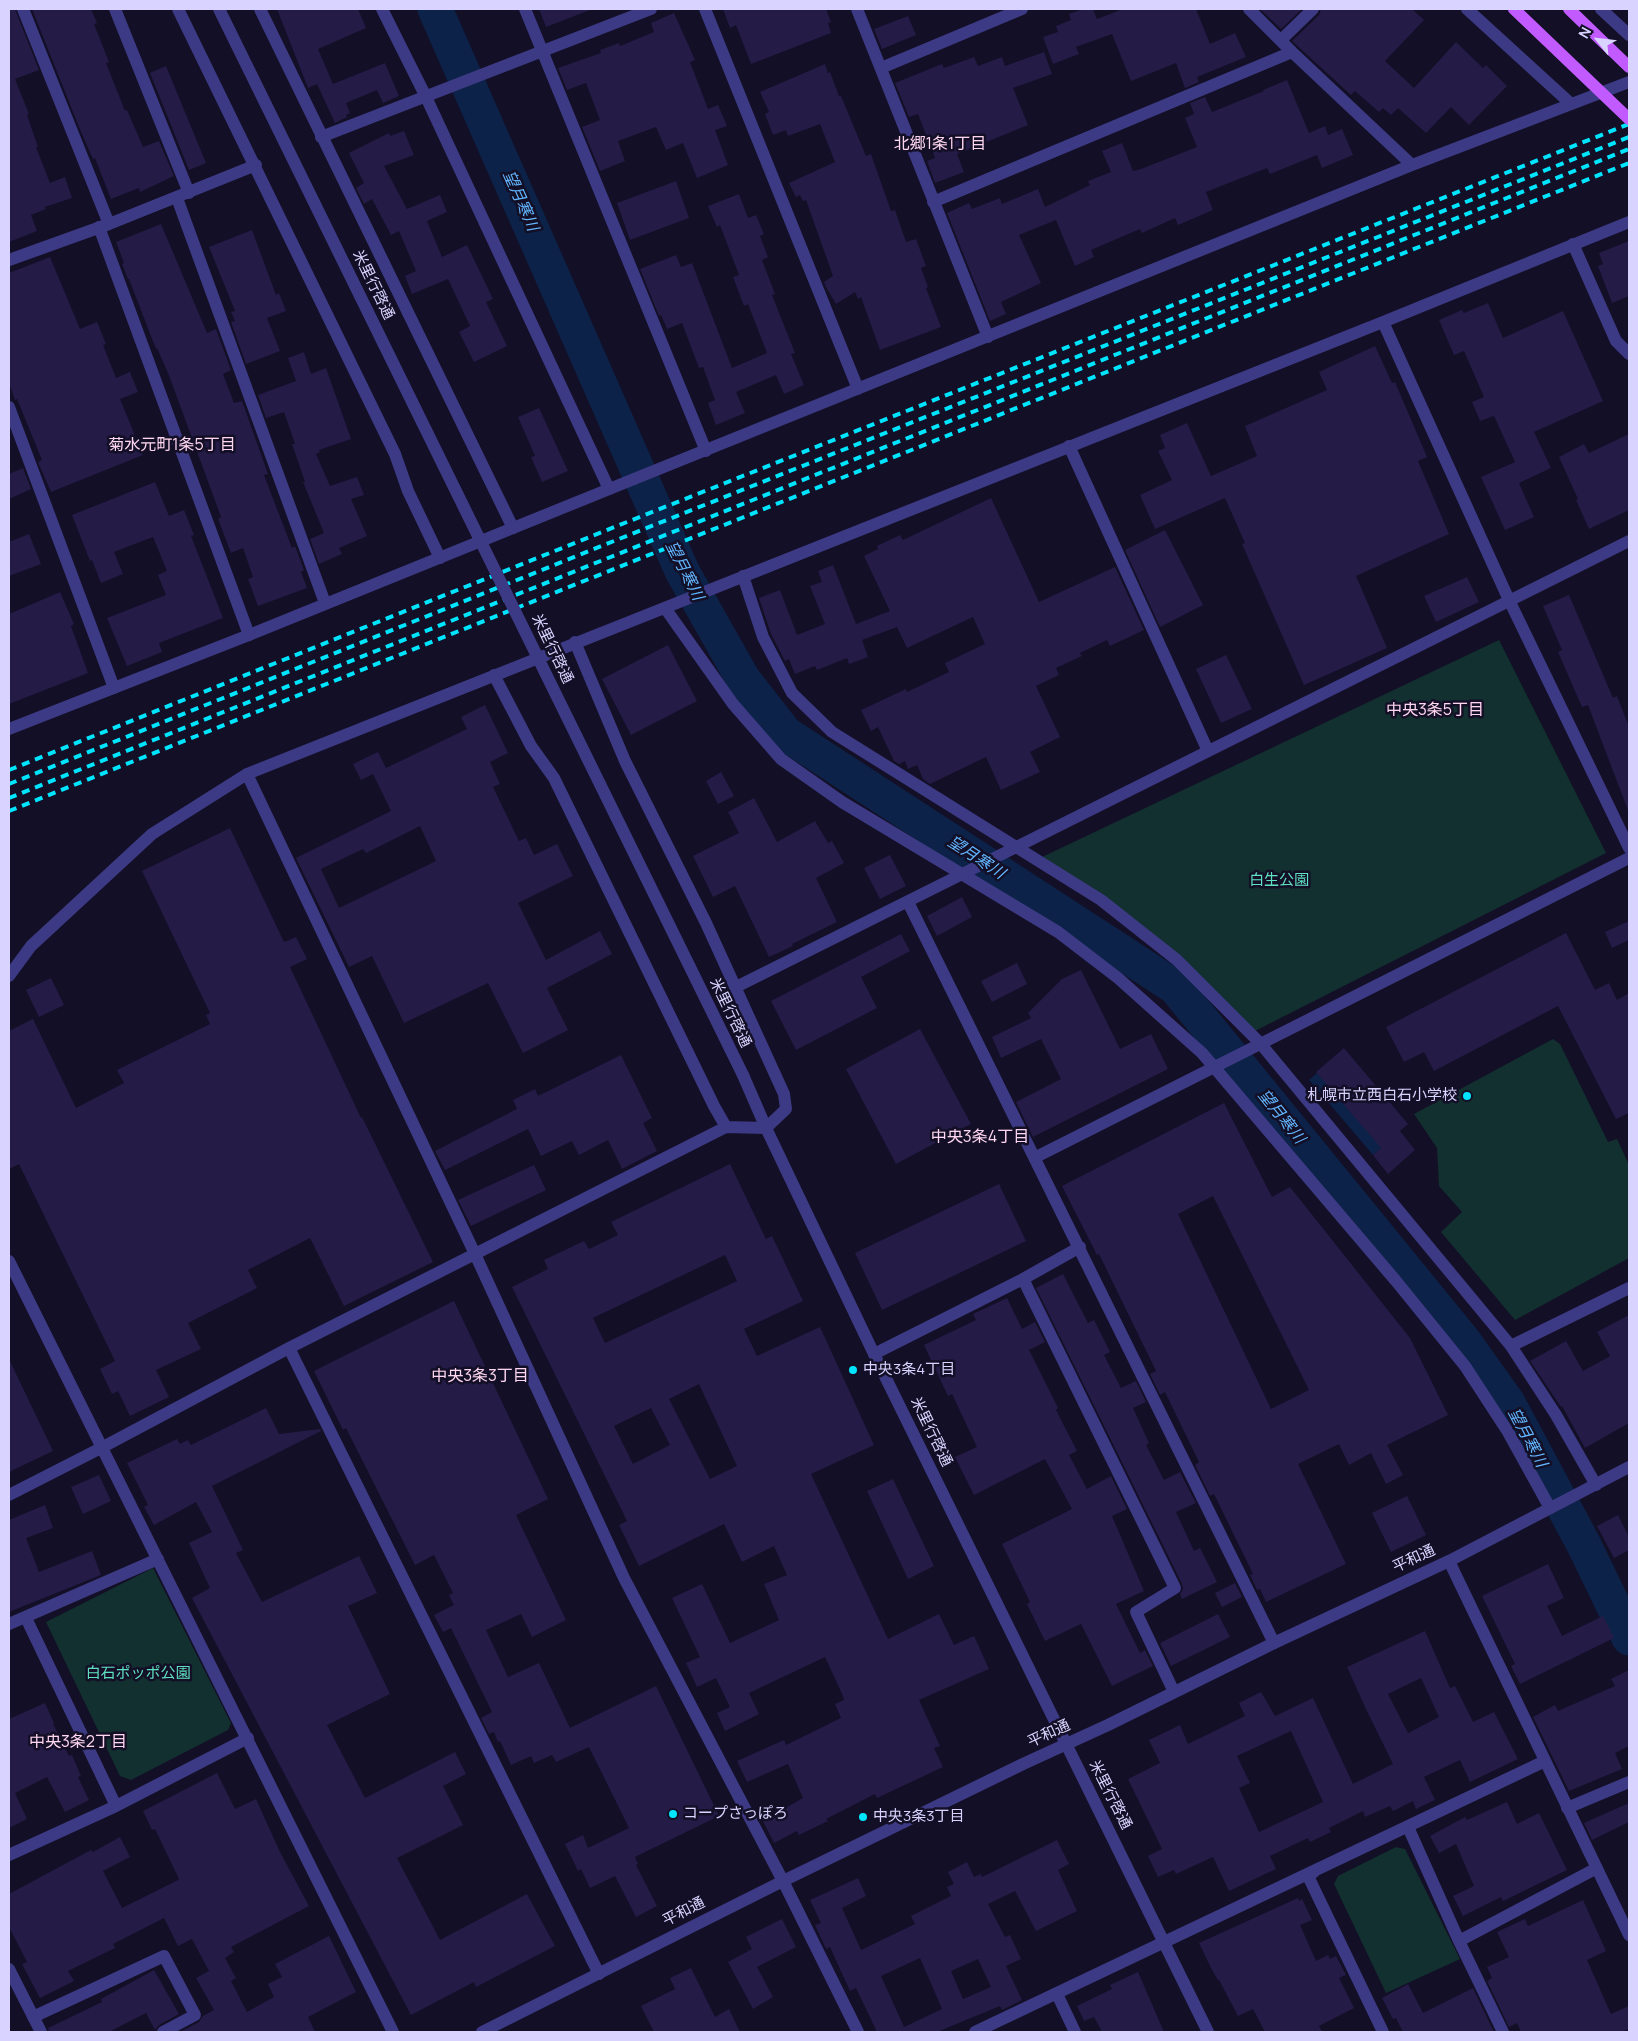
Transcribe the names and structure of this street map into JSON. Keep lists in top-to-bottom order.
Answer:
{
  "streets": {
    "street": ["米里行啓通", "平和通"]
  },
  "crossings": [
    ["米里行啓通", "平和通"]
  ],
  "districts": [
    "北郷1条1丁目",
    "菊水元町1条5丁目",
    "中央3条5丁目",
    "中央3条4丁目",
    "中央3条3丁目",
    "中央3条2丁目"
  ],
  "water": ["望月寒川"],
  "parks": ["白生公園", "白石ポッポ公園"],
  "places": [
    "札幌市立西白石小学校",
    "中央3条4丁目",
    "コープさっぽろ",
    "中央3条3丁目"
  ],
  "north": "top left"
}
